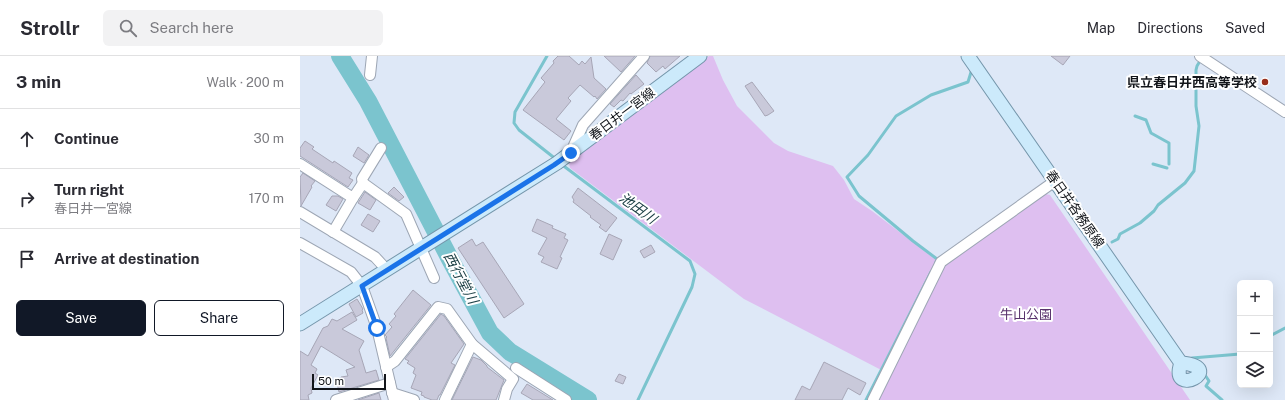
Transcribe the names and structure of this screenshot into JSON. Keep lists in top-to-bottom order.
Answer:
{
  "streets": {
    "main road": ["春日井一宮線", "春日井各務原線"]
  },
  "water": ["池田川", "西行堂川"],
  "parks": ["牛山公園"],
  "places": ["県立春日井西高等学校"],
  "scale_bar": "50 m",
  "page": {
    "header": "Strollr",
    "search": "Search here",
    "nav": ["Map", "Directions", "Saved"],
    "heading": ["3 min", "Walk · 200 m"],
    "list": [
      ["Continue", "30 m"],
      ["Turn right", "春日井一宮線", "170 m"],
      "Arrive at destination"
    ],
    "map_buttons": ["+", "−"],
    "buttons": ["Save", "Share"],
    "scale": "50 m"
  }
}
